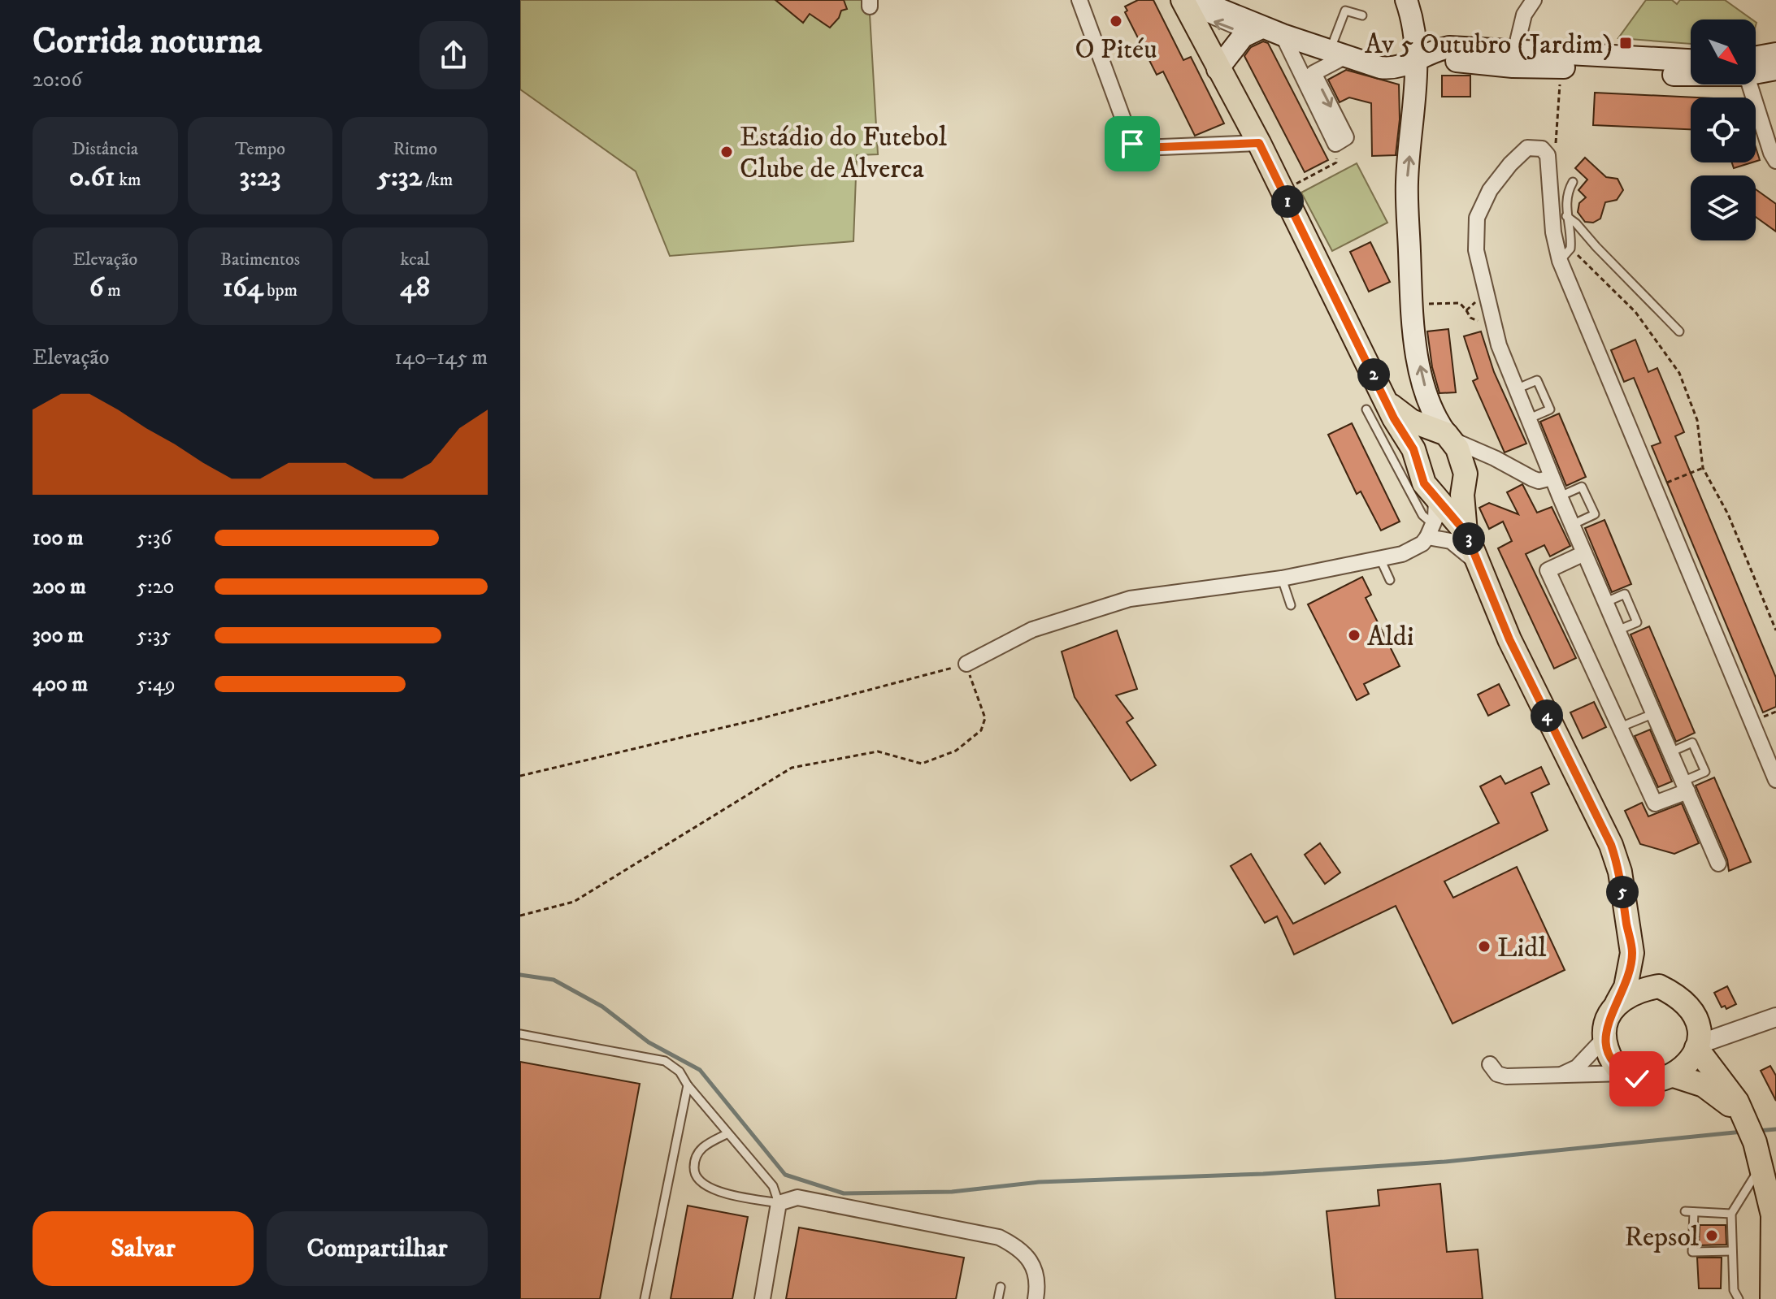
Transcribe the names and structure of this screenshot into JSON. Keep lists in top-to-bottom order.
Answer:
{
  "places": {
    "other": [
      "O Pitéu",
      "Estádio do Futebol Clube de Alverca",
      "Aldi",
      "Lidl",
      "Repsol"
    ],
    "transit": ["Av 5 Outubro (Jardim)"]
  },
  "north": "bottom right",
  "page": {
    "heading": ["Corrida noturna", "20:06"],
    "stats": [
      ["Distância", "0.61 km"],
      ["Tempo", "3:23"],
      ["Ritmo", "5:32 /km"],
      ["Elevação", "6 m"],
      ["Batimentos", "164 bpm"],
      ["kcal", "48"]
    ],
    "pins": [
      "1",
      "2",
      "3",
      "4",
      "5"
    ],
    "chart": ["Elevação", "140–145 m"],
    "list": [
      {
        "name": "100 m",
        "note": "5:36"
      },
      {
        "name": "200 m",
        "note": "5:20"
      },
      {
        "name": "300 m",
        "note": "5:35"
      },
      {
        "name": "400 m",
        "note": "5:49"
      }
    ],
    "buttons": ["Salvar", "Compartilhar"]
  }
}
